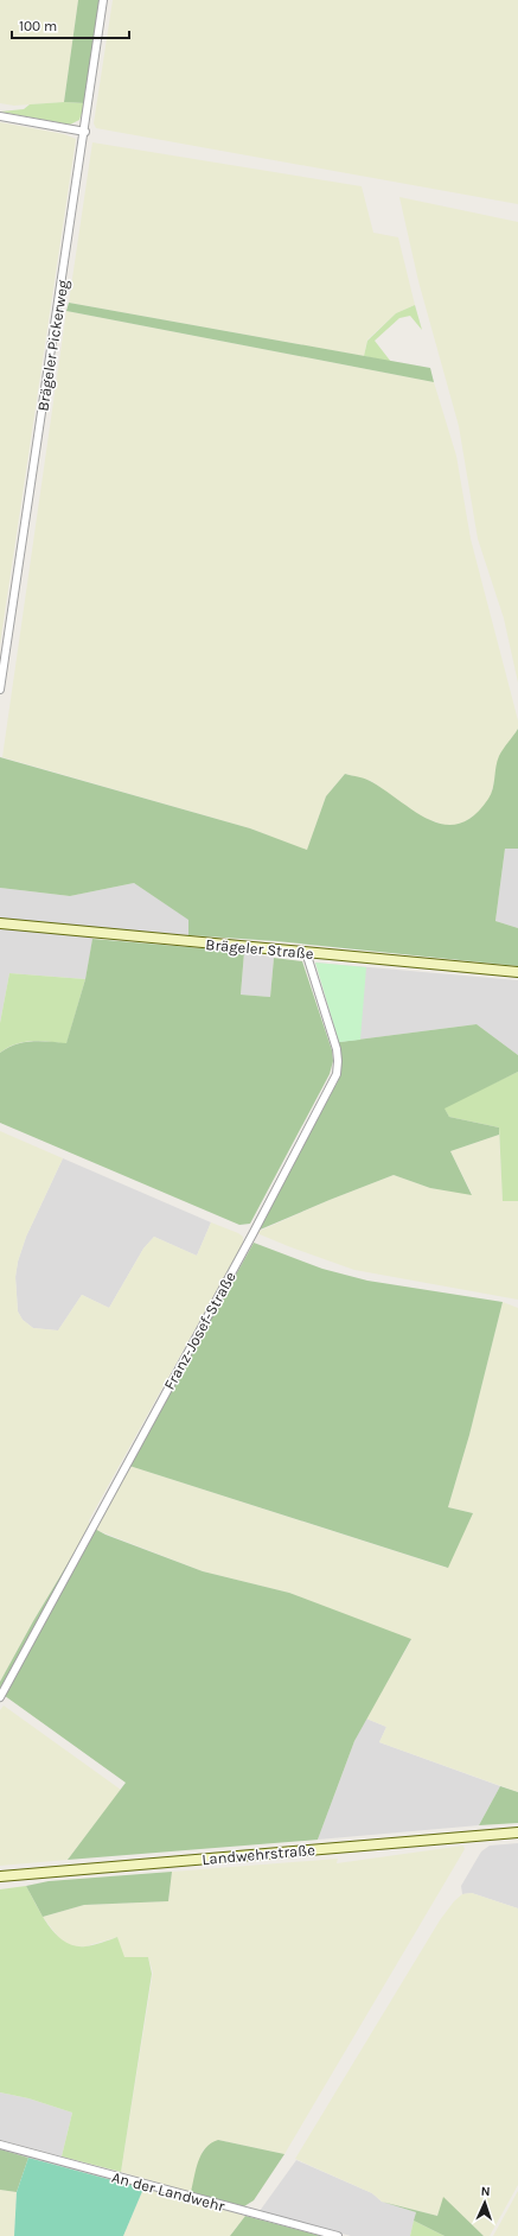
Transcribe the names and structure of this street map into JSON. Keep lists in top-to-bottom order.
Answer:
{
  "streets": {
    "street": [
      "Brägeler Pickerweg",
      "Brägeler Straße",
      "Franz-Josef-Straße",
      "Landwehrstraße",
      "An der Landwehr"
    ]
  },
  "crossings": [
    ["Brägeler Straße", "Franz-Josef-Straße"]
  ],
  "scale_bar": "100 m",
  "north": "top"
}
